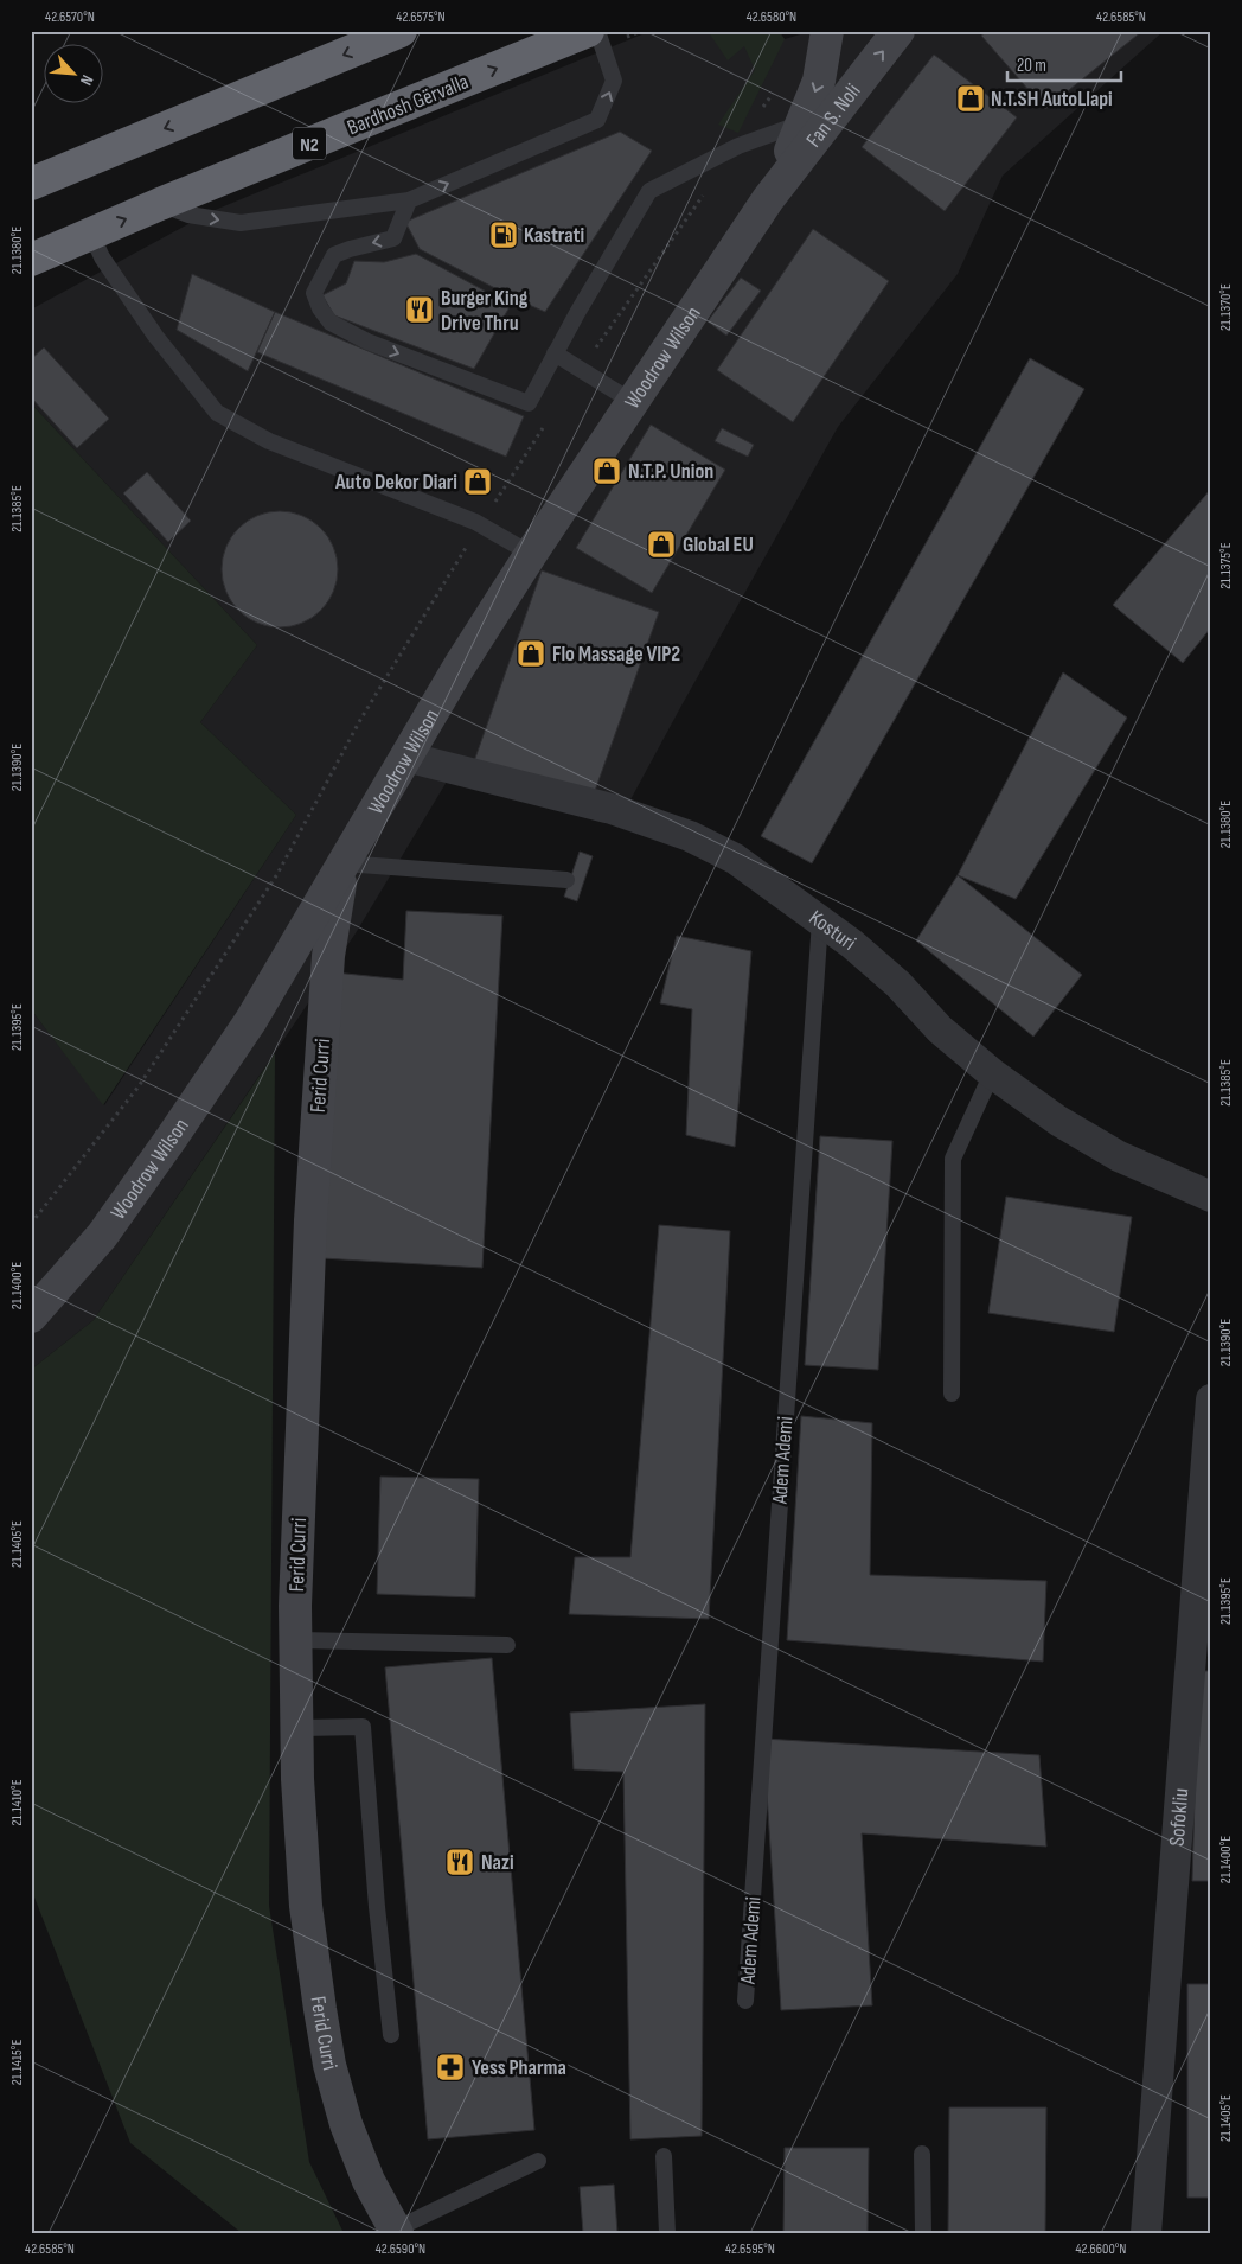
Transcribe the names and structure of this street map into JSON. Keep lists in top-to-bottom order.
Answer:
{
  "streets": {
    "highway": ["Bardhosh Gërvalla", "N2"],
    "main road": ["Fan S. Noli", "Woodrow Wilson", "Ferid Curri"],
    "street": ["Kosturi", "Sofokliu"],
    "lane": ["Adem Ademi"]
  },
  "crossings": [
    ["Fan S. Noli", "Woodrow Wilson"],
    ["Woodrow Wilson", "Kosturi"],
    ["Woodrow Wilson", "Ferid Curri"],
    ["Kosturi", "Adem Ademi"]
  ],
  "places": {
    "shop": [
      "N.T.SH AutoLlapi",
      "N.T.P. Union",
      "Auto Dekor Diari",
      "Global EU",
      "Flo Massage VIP2"
    ],
    "fuel station": ["Kastrati"],
    "restaurant": ["Burger King Drive Thru", "Nazi"],
    "pharmacy": ["Yess Pharma"]
  },
  "scale_bar": "20 m",
  "north": "bottom right",
  "coordinates": [
    "42.6570°N",
    "42.6575°N",
    "42.6580°N",
    "42.6585°N",
    "21.1380°E",
    "21.1370°E",
    "21.1385°E",
    "21.1375°E",
    "21.1390°E",
    "21.1395°E",
    "21.1400°E",
    "21.1405°E",
    "21.1410°E",
    "21.1415°E",
    "42.6590°N",
    "42.6595°N",
    "42.6600°N"
  ]
}
